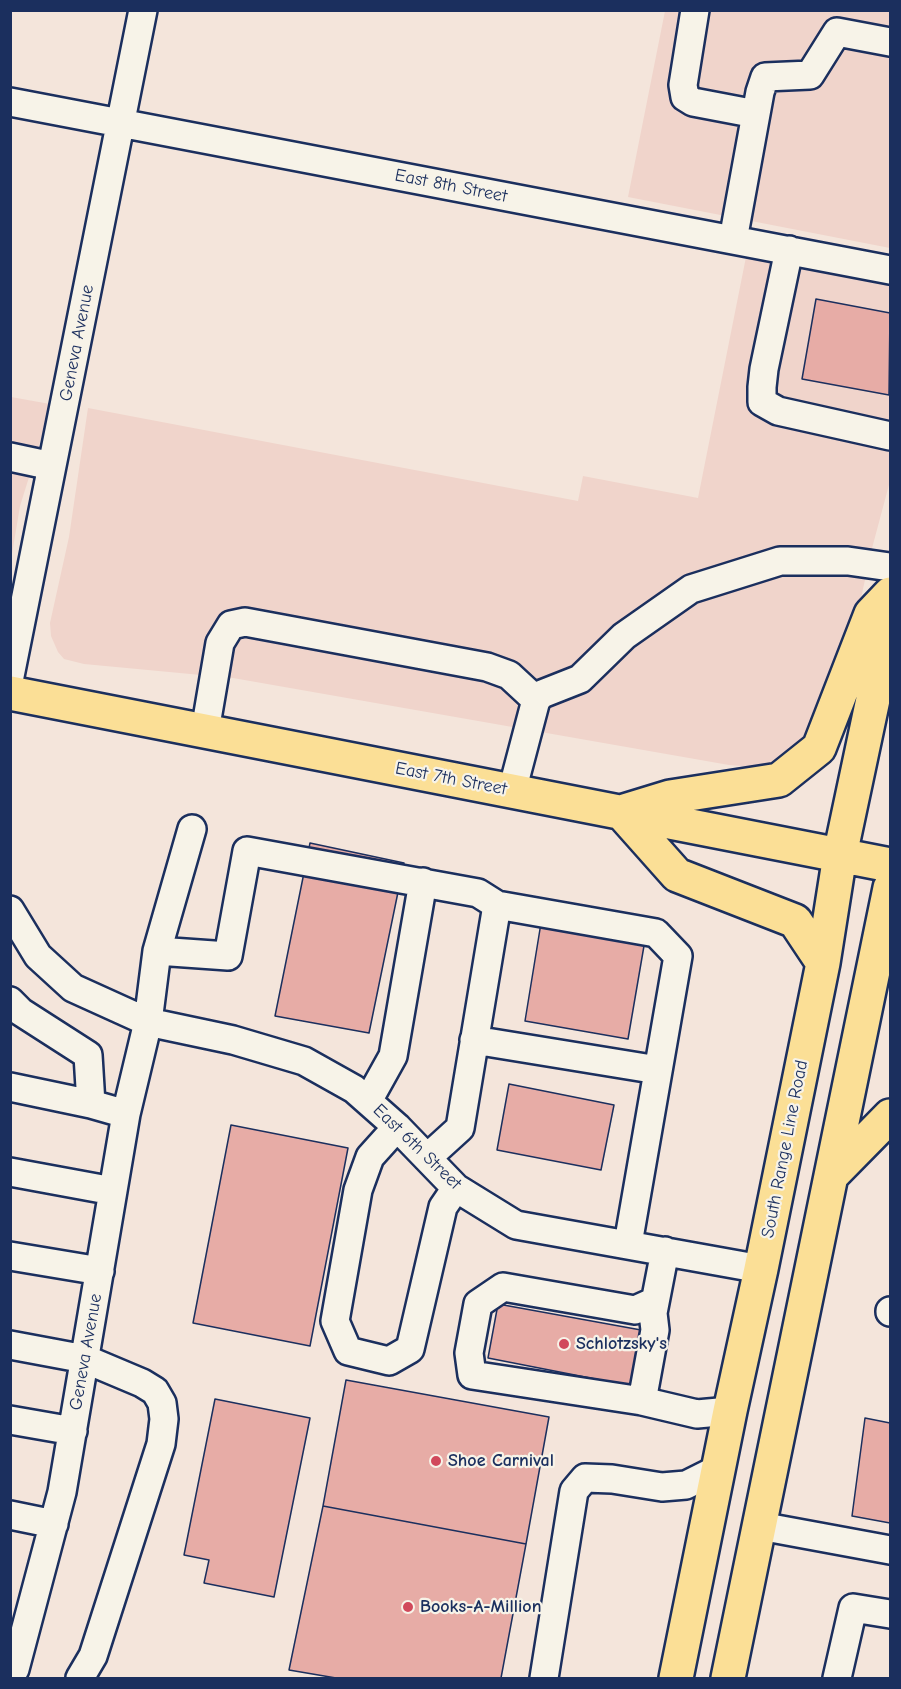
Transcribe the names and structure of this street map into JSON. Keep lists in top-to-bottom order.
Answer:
{
  "streets": {
    "main road": ["East 7th Street", "South Range Line Road"],
    "street": ["East 8th Street", "Geneva Avenue", "East 6th Street"]
  },
  "crossings": [
    ["East 8th Street", "Geneva Avenue"],
    ["Geneva Avenue", "East 6th Street"],
    ["East 7th Street", "South Range Line Road"],
    ["East 6th Street", "South Range Line Road"]
  ],
  "places": ["Schlotzsky's", "Shoe Carnival", "Books-A-Million"]
}
